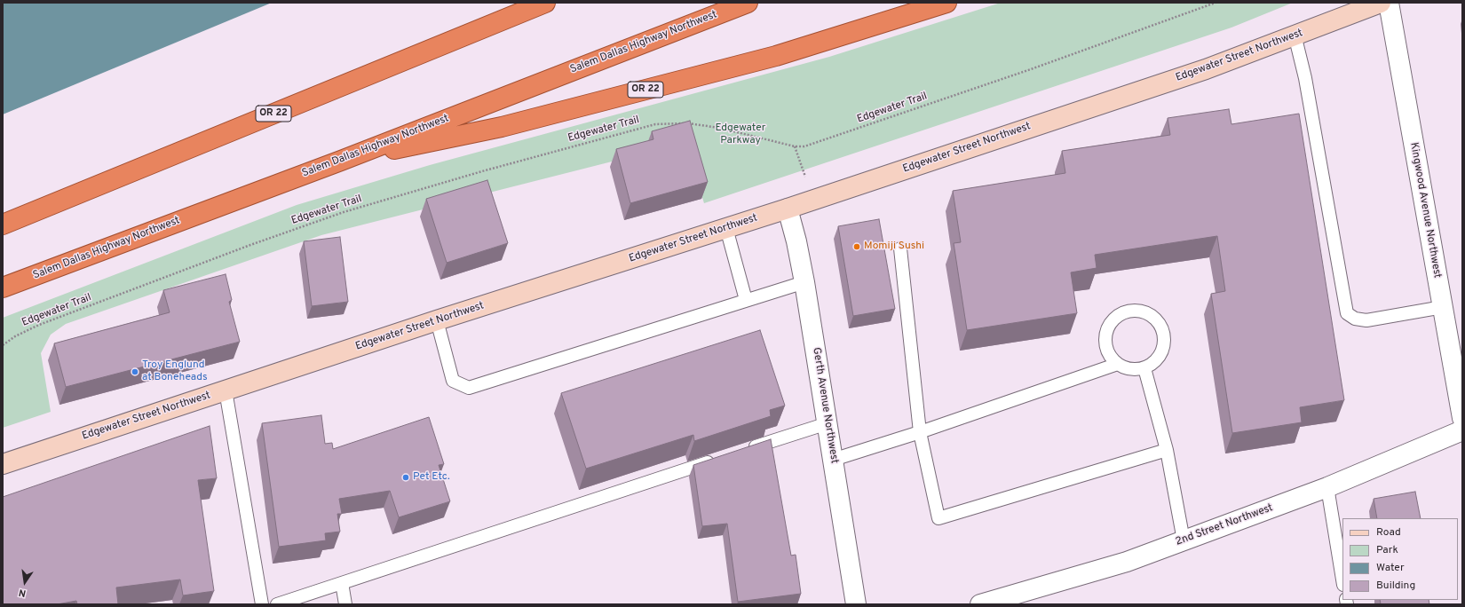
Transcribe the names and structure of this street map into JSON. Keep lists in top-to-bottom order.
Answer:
{
  "streets": {
    "highway": ["Salem Dallas Highway Northwest", "OR 22"],
    "main road": ["Edgewater Street Northwest"],
    "street": ["Kingwood Avenue Northwest", "Gerth Avenue Northwest", "2nd Street Northwest"],
    "path": ["Edgewater Trail"]
  },
  "crossings": [
    ["Salem Dallas Highway Northwest", "OR 22"],
    ["Edgewater Street Northwest", "Gerth Avenue Northwest"]
  ],
  "parks": ["Edgewater Parkway"],
  "places": ["Momiji Sushi", "Troy Englund at Boneheads", "Pet Etc."],
  "legend": [
    "Road",
    "Park",
    "Water",
    "Building"
  ],
  "north": "bottom"
}
